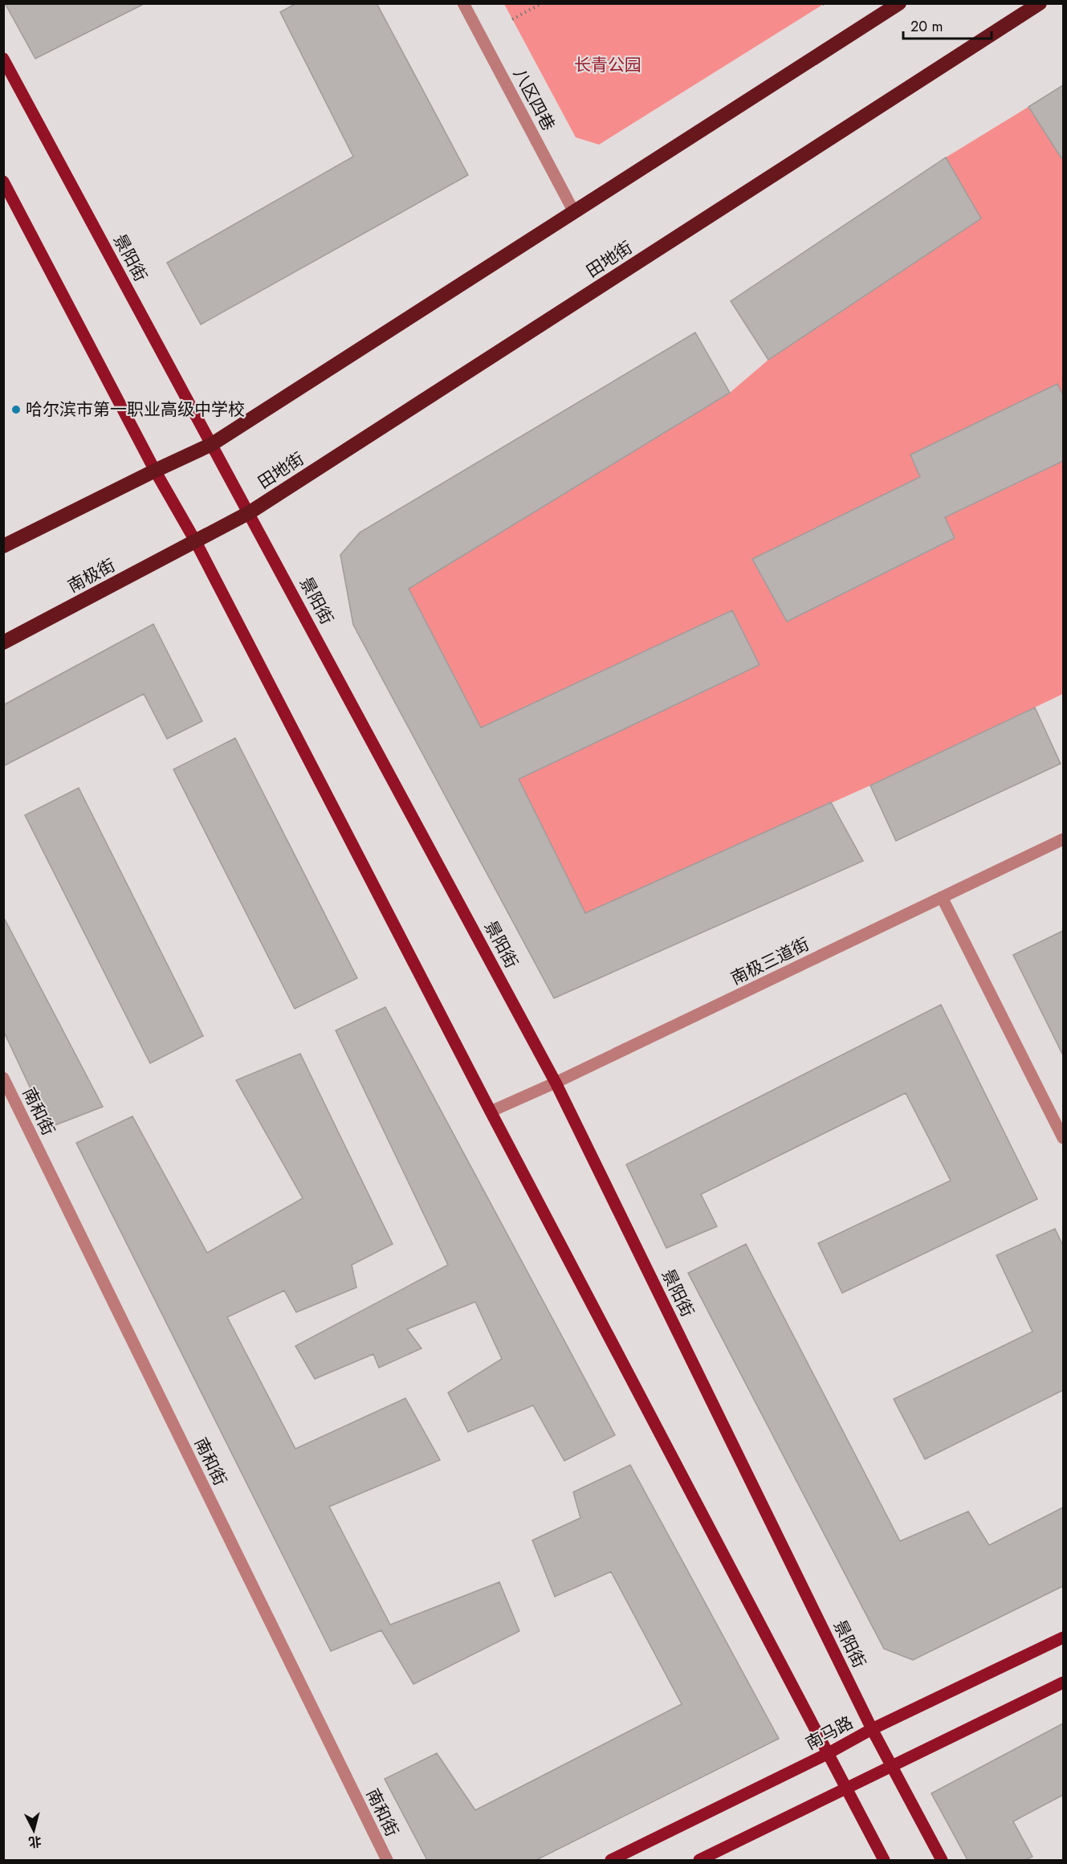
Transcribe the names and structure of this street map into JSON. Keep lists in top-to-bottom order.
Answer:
{
  "streets": {
    "highway": ["田地街", "南极街"],
    "main road": ["景阳街", "南马路"],
    "street": ["八区四巷", "南极三道街", "南和街"]
  },
  "crossings": [
    ["景阳街", "田地街"],
    ["景阳街", "南极三道街"],
    ["景阳街", "南马路"],
    ["田地街", "南极街"]
  ],
  "parks": ["长青公园"],
  "places": ["哈尔滨市第一职业高级中学校"],
  "scale_bar": "20 m",
  "north": "bottom"
}
